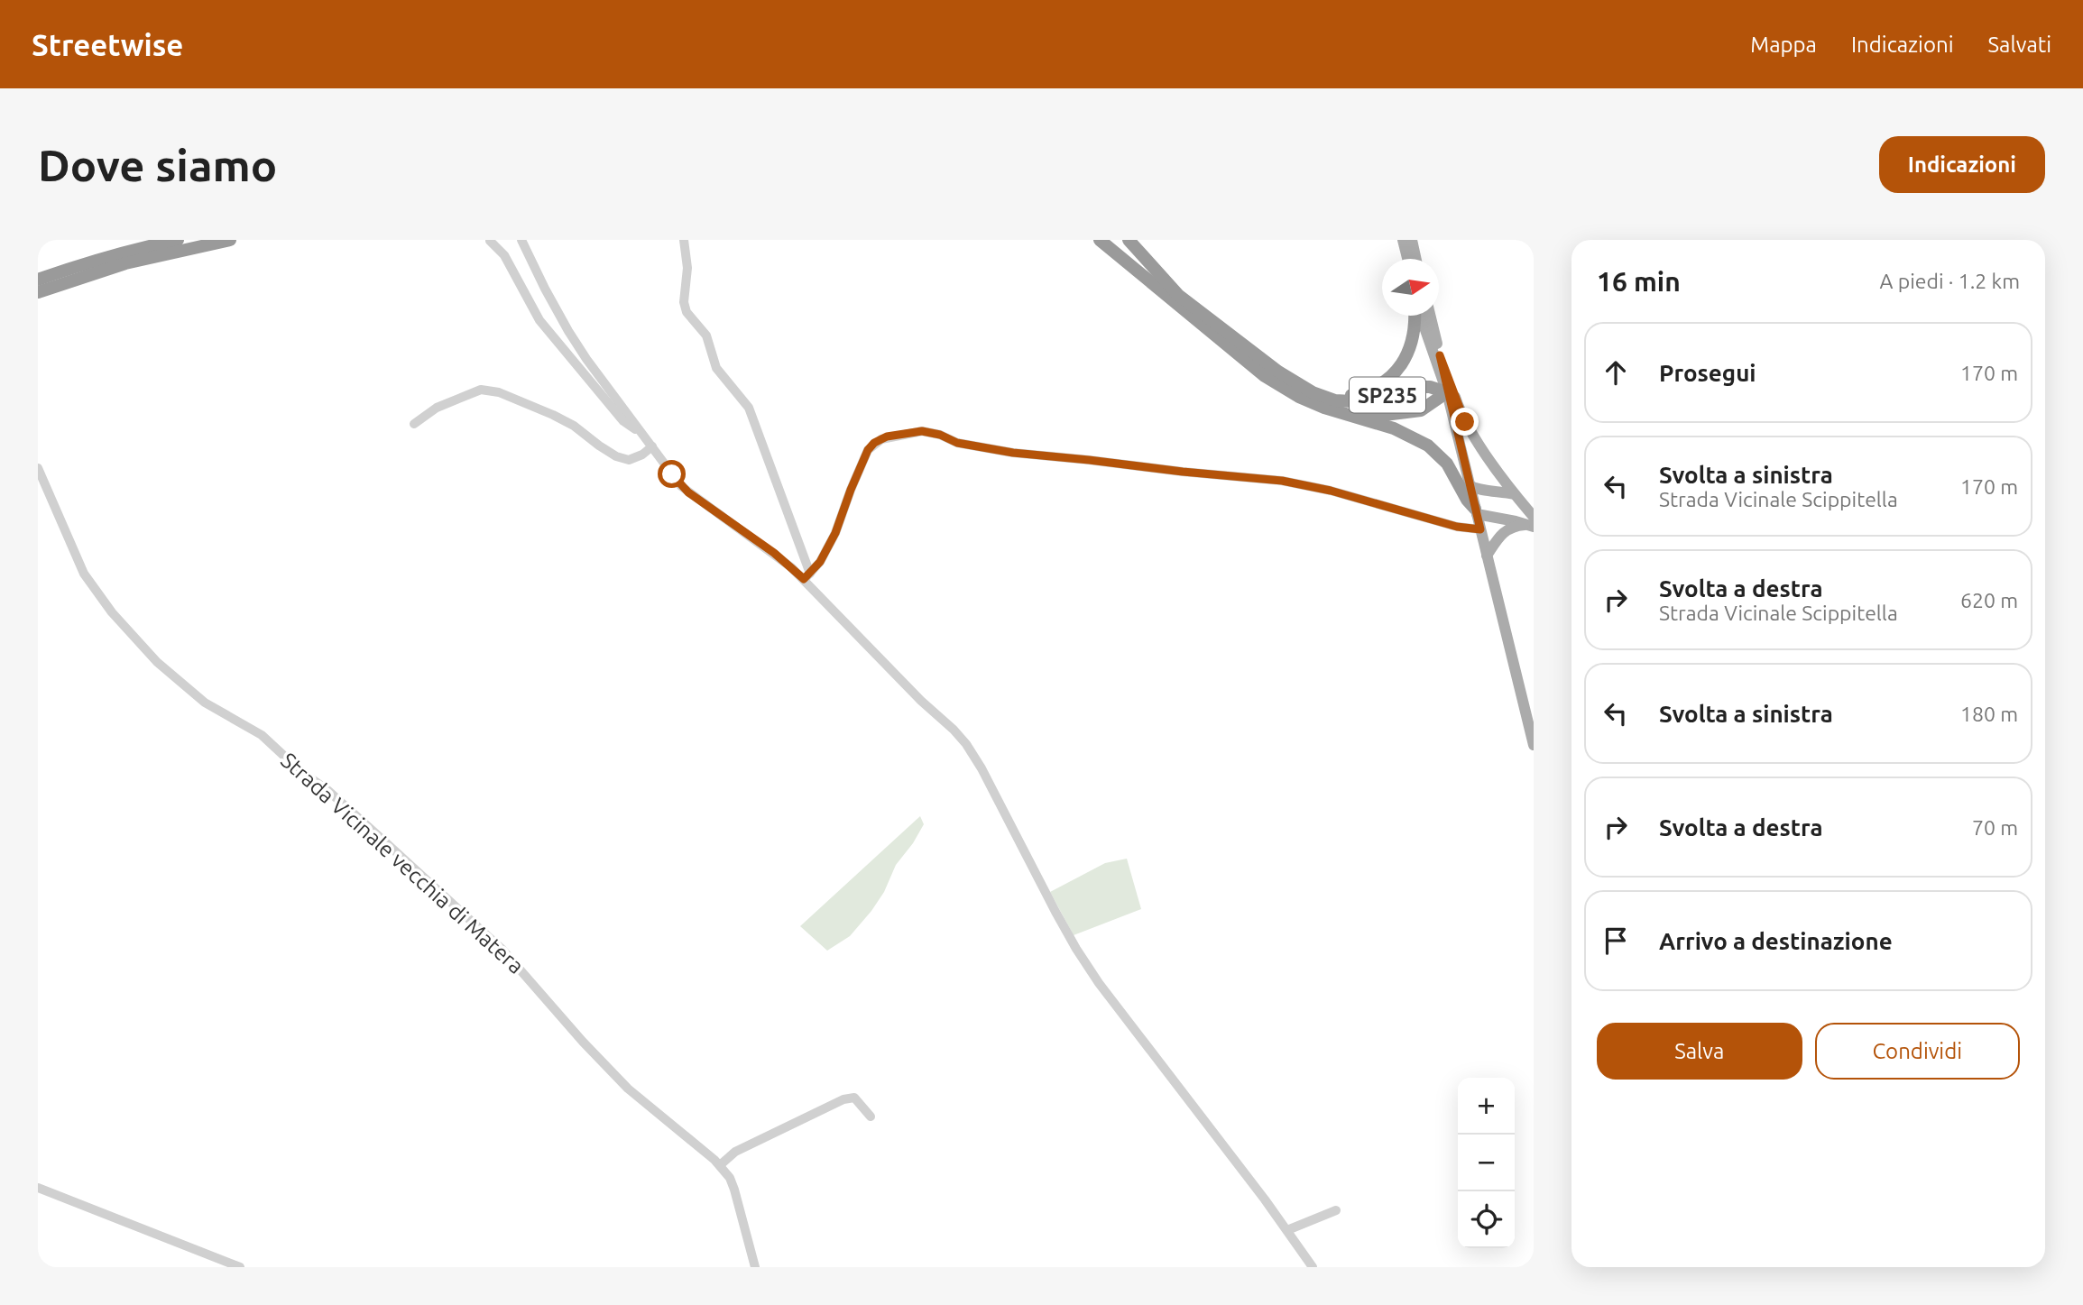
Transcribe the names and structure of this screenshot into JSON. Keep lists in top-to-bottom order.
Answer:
{
  "streets": {
    "highway": ["SP235"],
    "street": ["Strada Vicinale vecchia di Matera"]
  },
  "north": "right",
  "page": {
    "header": "Streetwise",
    "nav": ["Mappa", "Indicazioni", "Salvati"],
    "buttons": [
      "Indicazioni",
      ["Salva", "Condividi"]
    ],
    "title": "Dove siamo",
    "heading": ["16 min", "A piedi · 1.2 km"],
    "list": [
      ["Prosegui", "170 m"],
      ["Svolta a sinistra", "Strada Vicinale Scippitella", "170 m"],
      ["Svolta a destra", "Strada Vicinale Scippitella", "620 m"],
      ["Svolta a sinistra", "180 m"],
      ["Svolta a destra", "70 m"],
      "Arrivo a destinazione"
    ],
    "map_buttons": ["+", "−"]
  }
}
